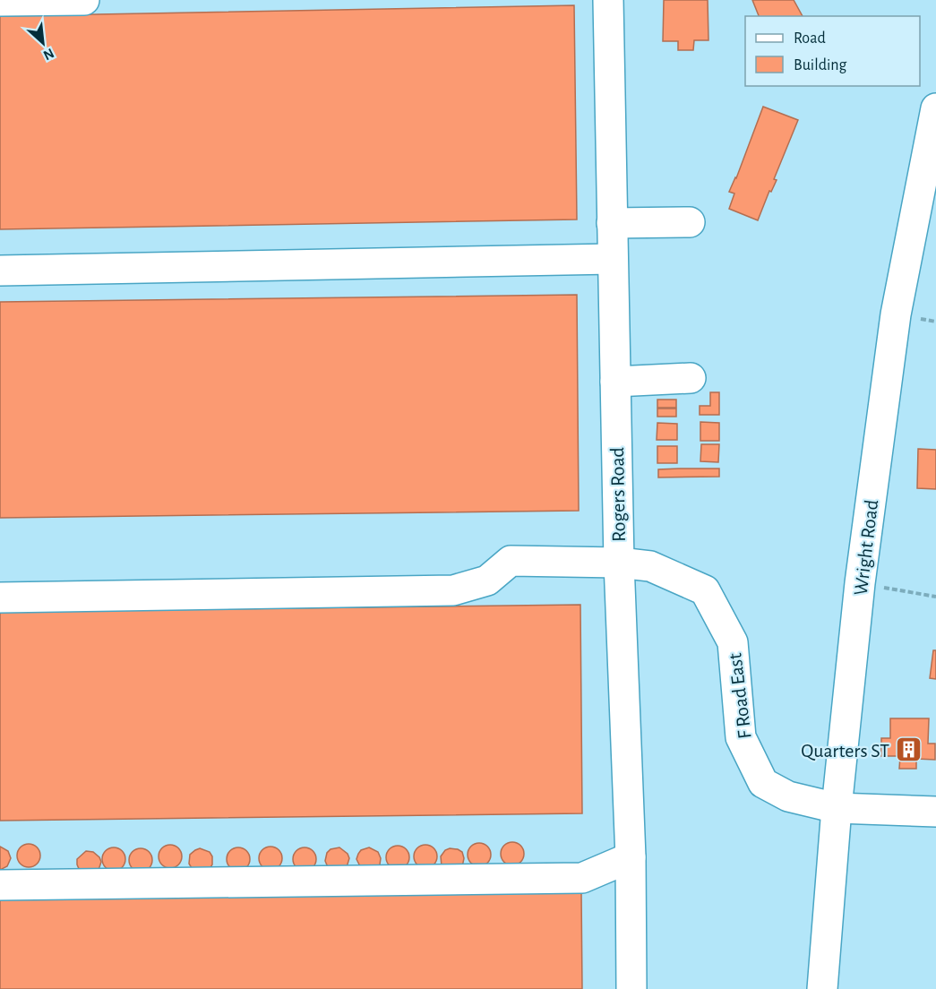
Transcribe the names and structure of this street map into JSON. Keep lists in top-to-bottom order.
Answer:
{
  "streets": {
    "street": ["Rogers Road", "Wright Road", "F Road East"]
  },
  "crossings": [
    ["Rogers Road", "F Road East"],
    ["Wright Road", "F Road East"]
  ],
  "places": {
    "building": ["Quarters ST"]
  },
  "legend": ["Road", "Building"],
  "north": "bottom right"
}
